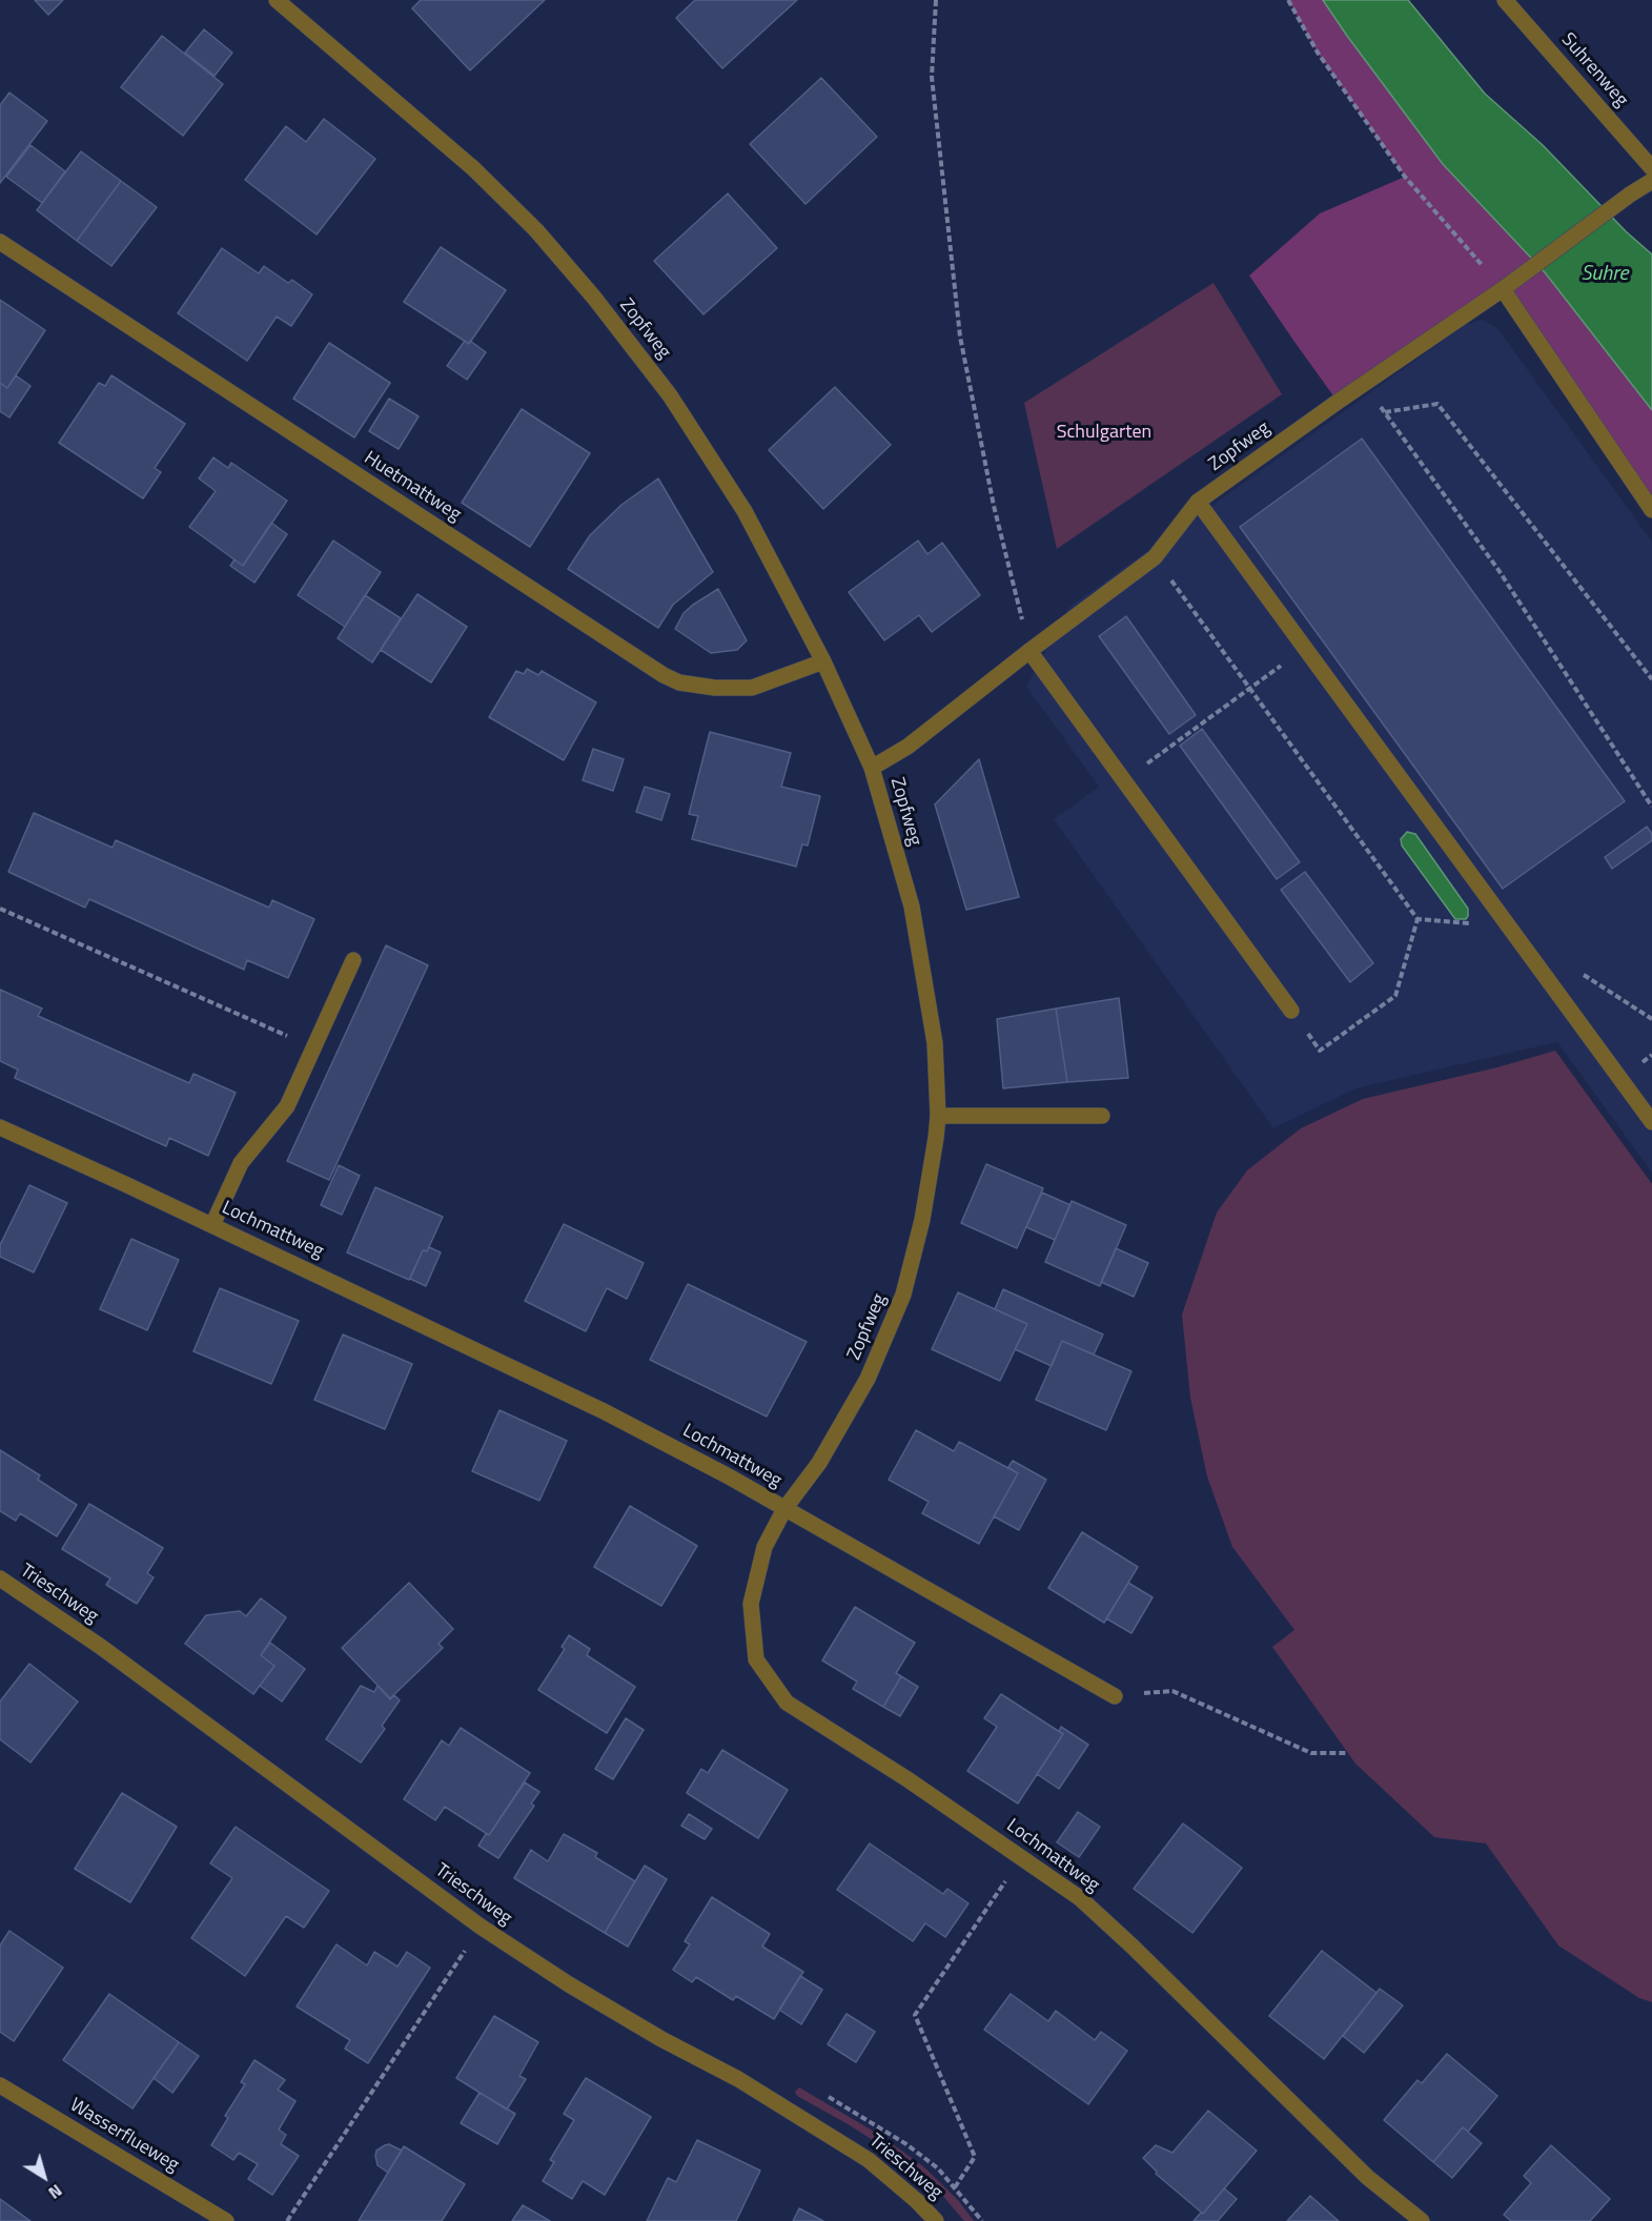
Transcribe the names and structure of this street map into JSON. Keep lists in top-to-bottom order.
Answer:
{
  "streets": {
    "street": [
      "Suhrenweg",
      "Zopfweg",
      "Huetmattweg",
      "Lochmattweg",
      "Trieschweg",
      "Wasserflueweg"
    ]
  },
  "crossings": [
    ["Zopfweg", "Huetmattweg"],
    ["Zopfweg", "Lochmattweg"]
  ],
  "water": ["Suhre"],
  "parks": ["Schulgarten"],
  "north": "bottom right"
}
